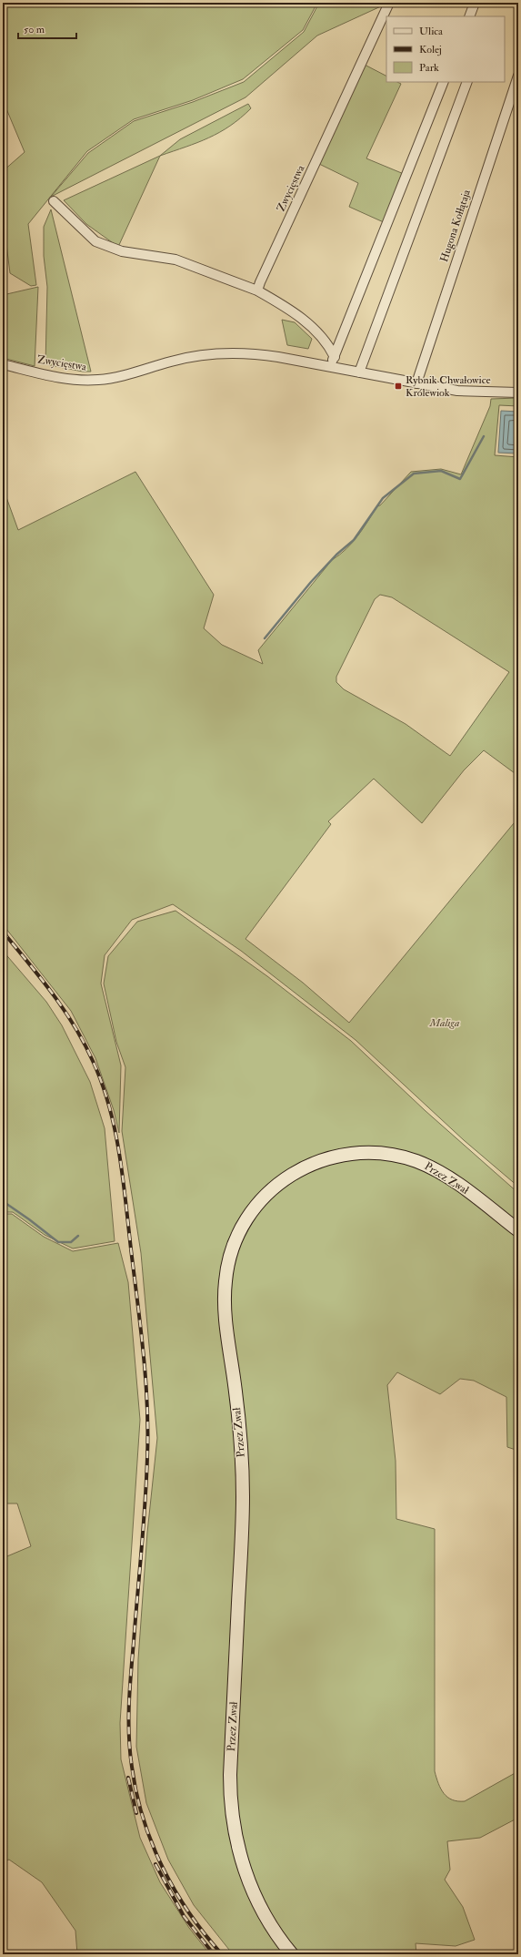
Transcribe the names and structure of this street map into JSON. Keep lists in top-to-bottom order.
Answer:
{
  "streets": {
    "street": ["Zwycięstwa", "Hugona Kołłątaja", "Przez Zwał"]
  },
  "crossings": [
    ["Zwycięstwa", "Hugona Kołłątaja"]
  ],
  "parks": ["Maliga"],
  "places": {
    "transit": ["Rybnik Chwałowice Królewiok"]
  },
  "legend": ["Ulica", "Kolej", "Park"],
  "scale_bar": "50 m"
}
